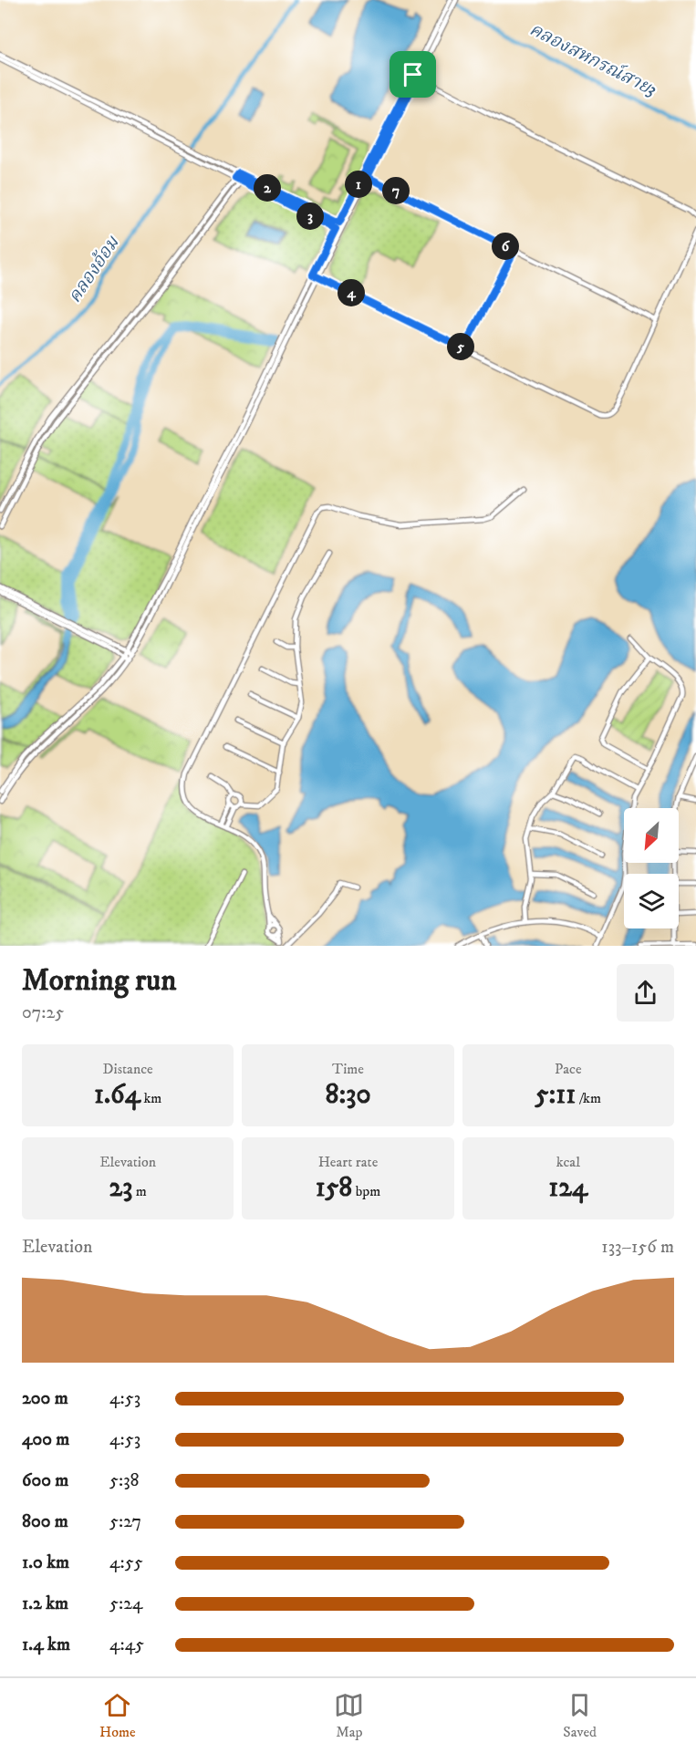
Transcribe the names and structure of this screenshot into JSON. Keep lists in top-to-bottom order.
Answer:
{
  "water": ["คลองสหกรณ์สาย3", "คลองอ้อม"],
  "north": "bottom left",
  "page": {
    "pins": [
      "1",
      "2",
      "7",
      "3",
      "6",
      "4",
      "5"
    ],
    "heading": ["Morning run", "07:25"],
    "stats": [
      ["Distance", "1.64 km"],
      ["Time", "8:30"],
      ["Pace", "5:11 /km"],
      ["Elevation", "23 m"],
      ["Heart rate", "158 bpm"],
      ["kcal", "124"]
    ],
    "chart": ["Elevation", "133–156 m"],
    "list": [
      {
        "name": "200 m",
        "note": "4:53"
      },
      {
        "name": "400 m",
        "note": "4:53"
      },
      {
        "name": "600 m",
        "note": "5:38"
      },
      {
        "name": "800 m",
        "note": "5:27"
      },
      {
        "name": "1.0 km",
        "note": "4:55"
      },
      {
        "name": "1.2 km",
        "note": "5:24"
      },
      {
        "name": "1.4 km",
        "note": "4:45"
      }
    ],
    "tabs": ["Home", "Map", "Saved"]
  }
}
